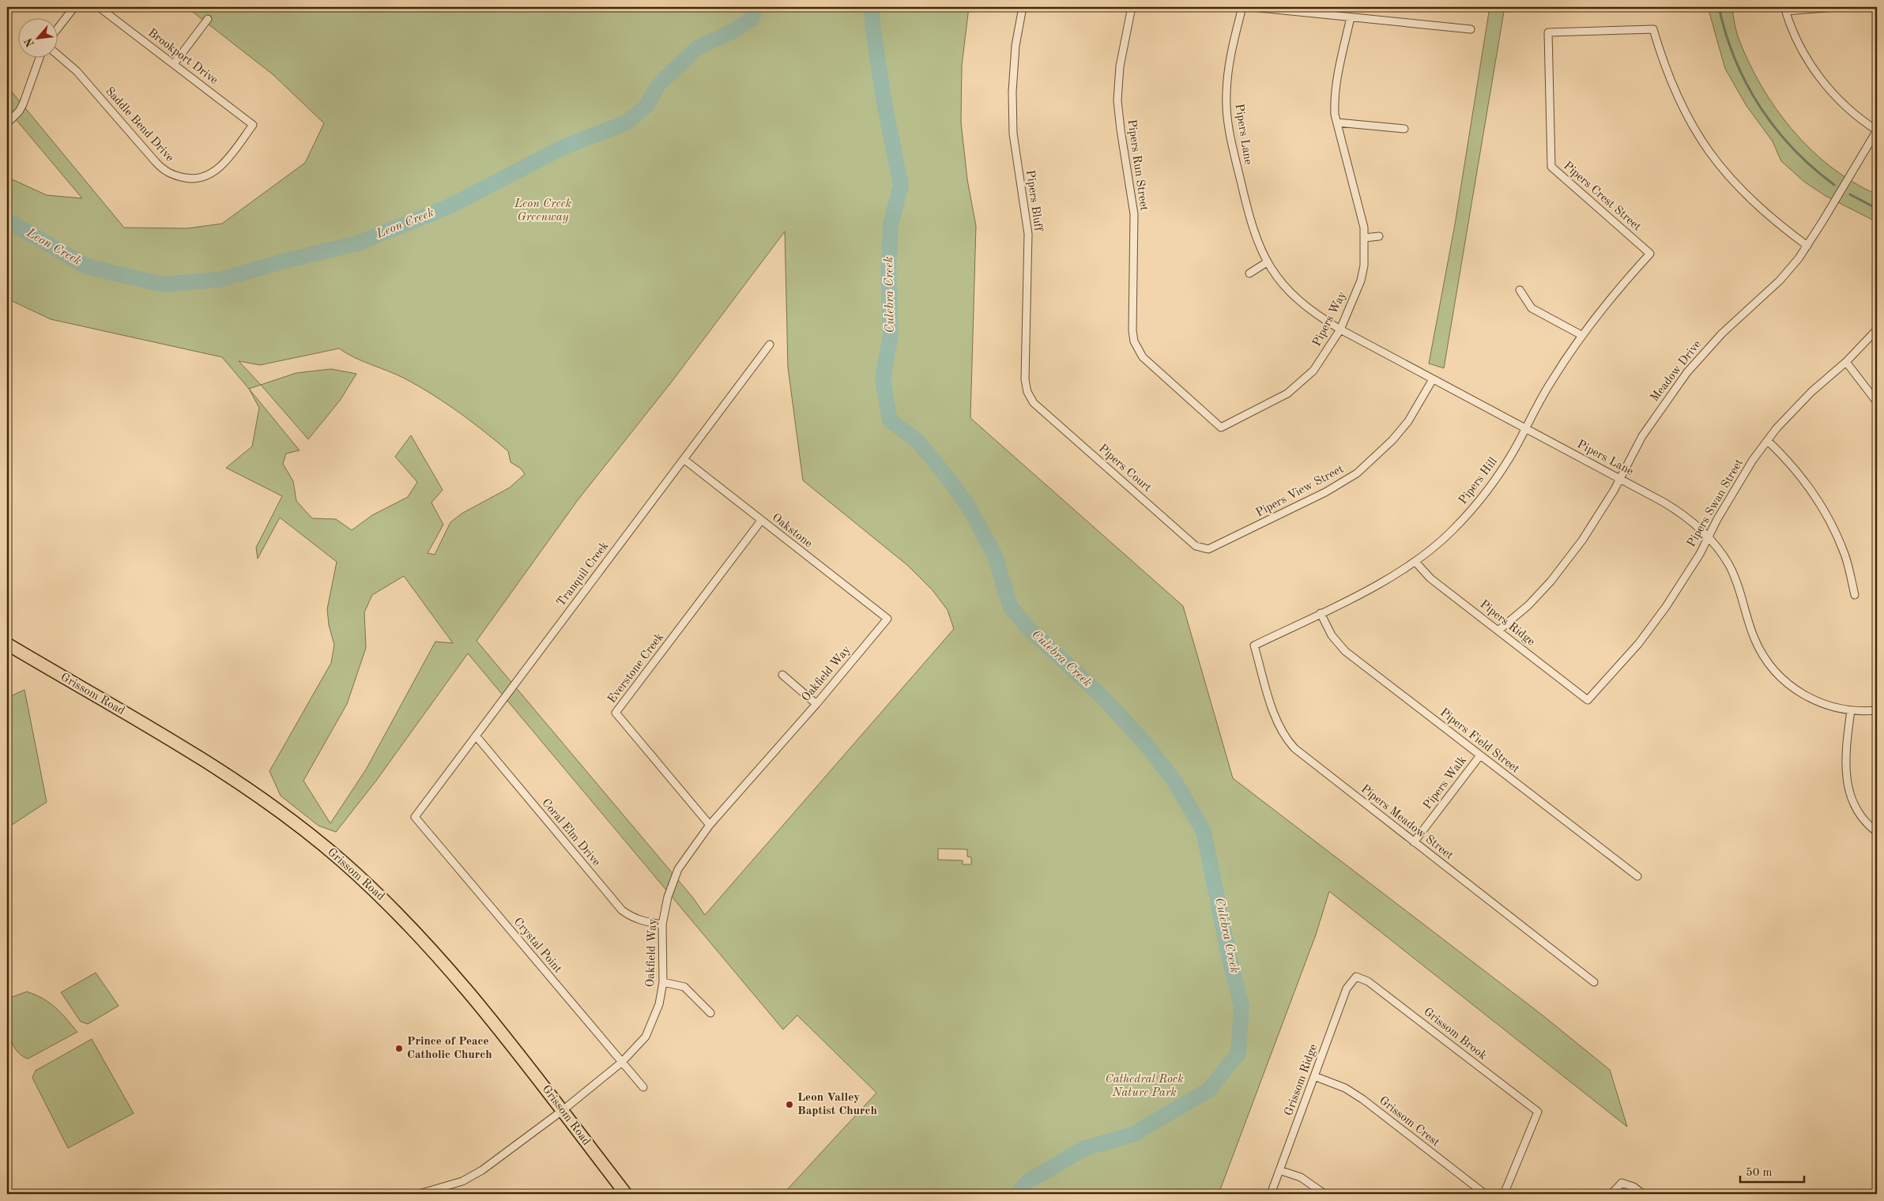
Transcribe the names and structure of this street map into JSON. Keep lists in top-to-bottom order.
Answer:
{
  "streets": {
    "main road": ["Grissom Road"],
    "street": [
      "Brookport Drive",
      "Saddle Bend Drive",
      "Pipers Lane",
      "Pipers Run Street",
      "Pipers Crest Street",
      "Pipers Bluff",
      "Pipers Way",
      "Meadow Drive",
      "Pipers Court",
      "Pipers Hill",
      "Pipers View Street",
      "Pipers Swan Street",
      "Oakstone",
      "Tranquil Creek",
      "Pipers Ridge",
      "Everstone Creek",
      "Oakfield Way",
      "Pipers Field Street",
      "Pipers Walk",
      "Pipers Meadow Street",
      "Coral Elm Drive",
      "Crystal Point",
      "Grissom Brook",
      "Grissom Ridge",
      "Grissom Crest"
    ]
  },
  "crossings": [
    ["Brookport Drive", "Saddle Bend Drive"],
    ["Pipers Lane", "Pipers Way"],
    ["Pipers Lane", "Meadow Drive"],
    ["Pipers Lane", "Pipers Hill"],
    ["Pipers Lane", "Pipers View Street"],
    ["Pipers Lane", "Pipers Swan Street"],
    ["Pipers Run Street", "Pipers Way"],
    ["Pipers Crest Street", "Meadow Drive"],
    ["Pipers Crest Street", "Pipers Hill"],
    ["Pipers Bluff", "Pipers Court"],
    ["Meadow Drive", "Pipers Ridge"],
    ["Pipers Court", "Pipers View Street"],
    ["Pipers Hill", "Pipers Ridge"],
    ["Pipers Hill", "Pipers Field Street"],
    ["Pipers Hill", "Pipers Meadow Street"],
    ["Pipers Swan Street", "Pipers Ridge"],
    ["Oakstone", "Tranquil Creek"],
    ["Oakstone", "Everstone Creek"],
    ["Oakstone", "Oakfield Way"],
    ["Tranquil Creek", "Coral Elm Drive"],
    ["Tranquil Creek", "Crystal Point"],
    ["Everstone Creek", "Oakfield Way"],
    ["Oakfield Way", "Grissom Road"],
    ["Oakfield Way", "Coral Elm Drive"],
    ["Oakfield Way", "Crystal Point"],
    ["Pipers Field Street", "Pipers Walk"],
    ["Pipers Walk", "Pipers Meadow Street"],
    ["Grissom Brook", "Grissom Ridge"],
    ["Grissom Ridge", "Grissom Crest"]
  ],
  "water": ["Leon Creek", "Culebra Creek"],
  "parks": ["Leon Creek Greenway", "Cathedral Rock Nature Park"],
  "places": ["Prince of Peace Catholic Church", "Leon Valley Baptist Church"],
  "scale_bar": "50 m",
  "north": "bottom left"
}
